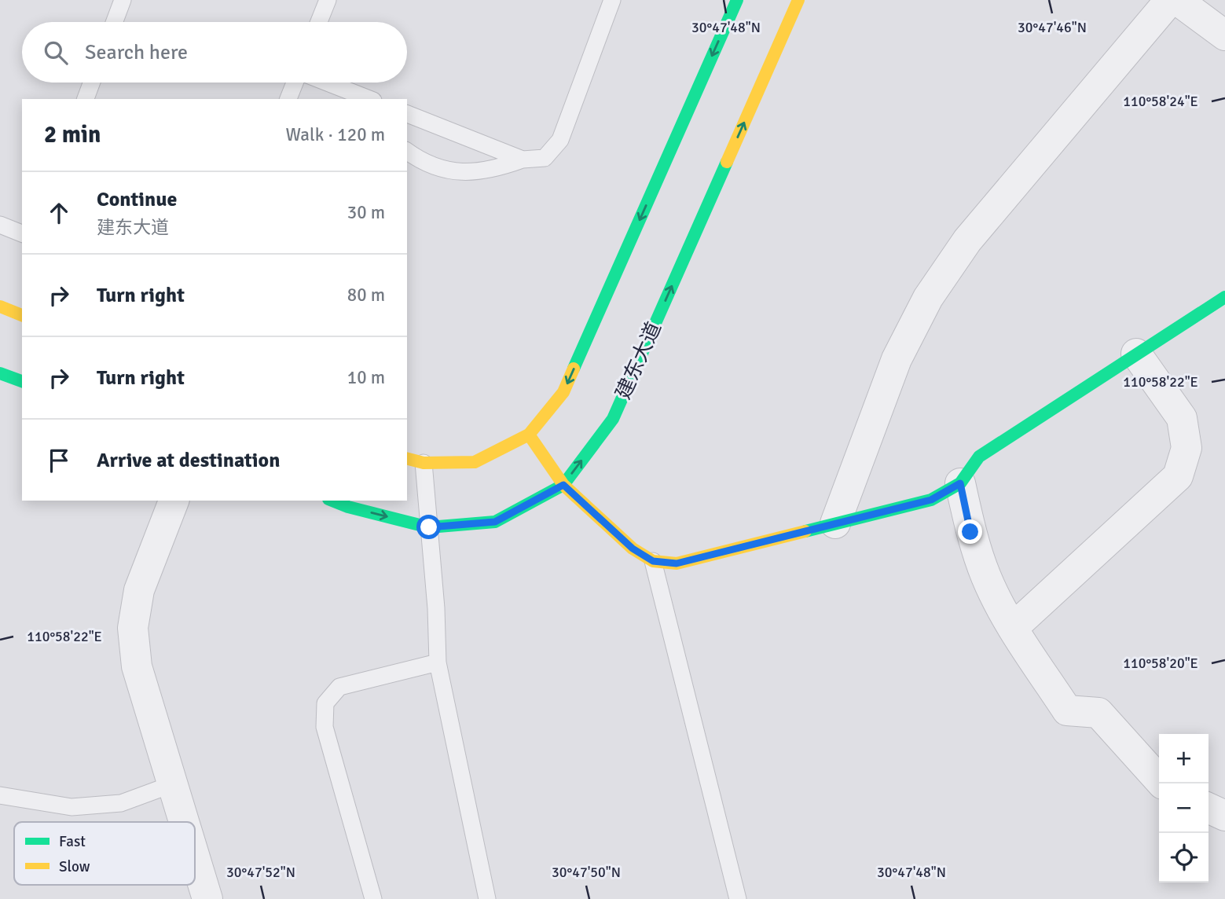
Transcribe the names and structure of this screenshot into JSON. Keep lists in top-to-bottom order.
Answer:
{
  "streets": {
    "street": ["建东大道"]
  },
  "legend": ["Fast", "Slow"],
  "page": {
    "search": "Search here",
    "heading": ["2 min", "Walk · 120 m"],
    "list": [
      ["Continue", "建东大道", "30 m"],
      ["Turn right", "80 m"],
      ["Turn right", "10 m"],
      "Arrive at destination"
    ],
    "map_buttons": ["+", "−"]
  },
  "coordinates": [
    "30°47'48\"N",
    "30°47'46\"N",
    "110°58'24\"E",
    "110°58'22\"E",
    "110°58'20\"E",
    "30°47'52\"N",
    "30°47'50\"N"
  ]
}
